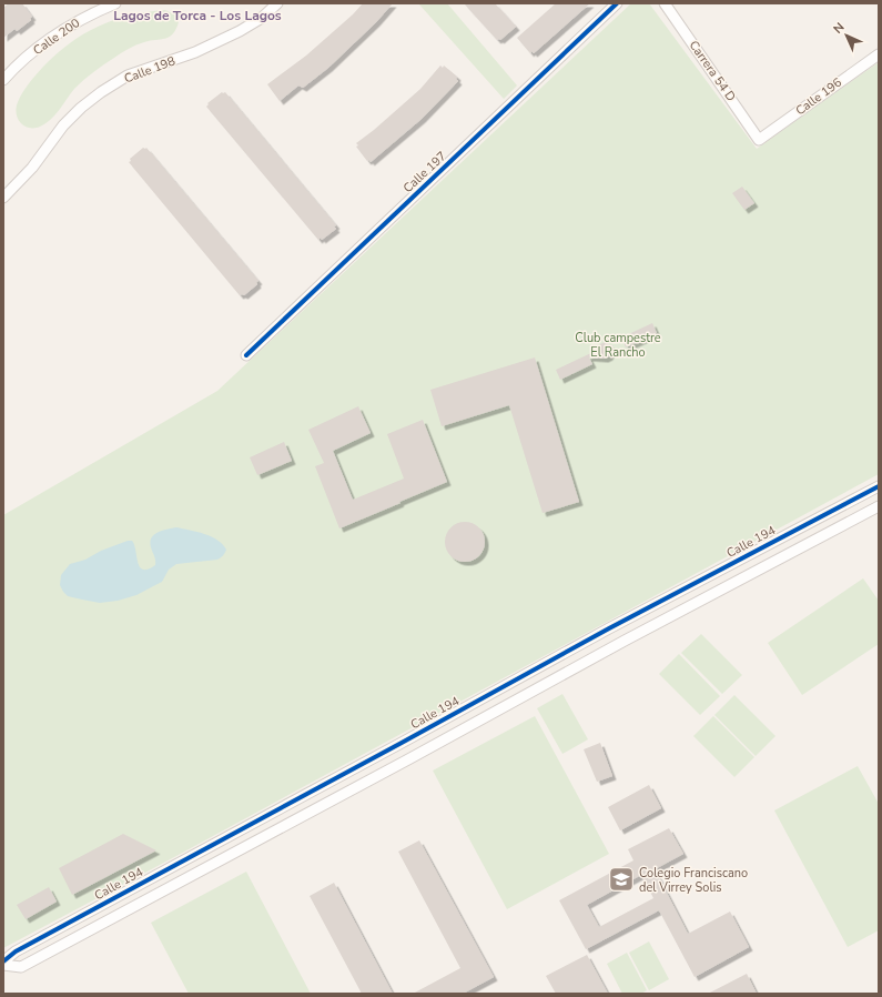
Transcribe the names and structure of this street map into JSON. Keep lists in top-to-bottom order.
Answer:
{
  "streets": {
    "street": [
      "Calle 200",
      "Calle 198",
      "Carrera 54 D",
      "Calle 196",
      "Calle 197",
      "Calle 194"
    ]
  },
  "crossings": [
    ["Carrera 54 D", "Calle 196"]
  ],
  "districts": ["Lagos de Torca - Los Lagos"],
  "parks": ["Club campestre El Rancho"],
  "places": {
    "school or university": ["Colegio Franciscano del Virrey Solis"]
  },
  "north": "top left"
}
